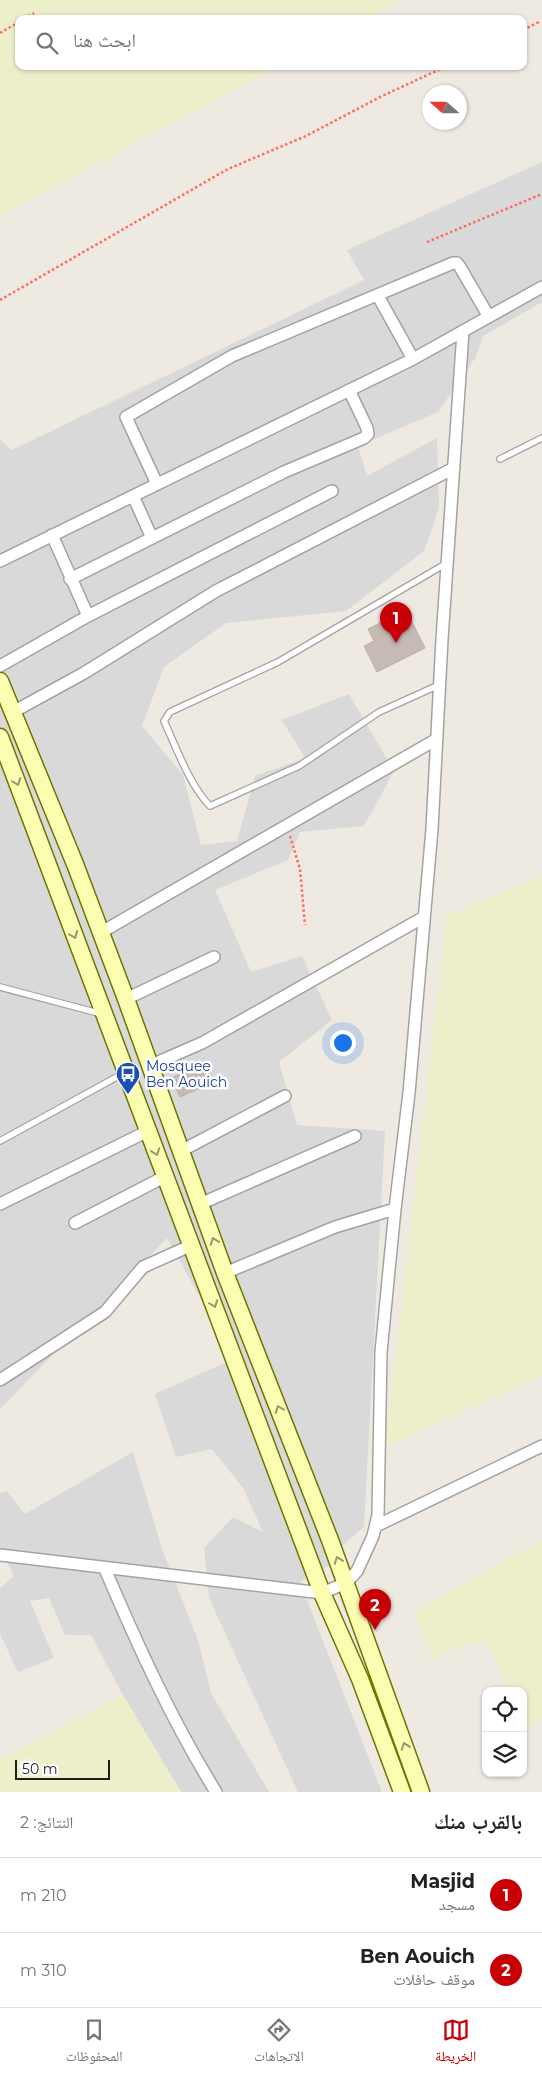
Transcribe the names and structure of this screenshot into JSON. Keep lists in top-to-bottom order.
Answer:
{
  "places": {
    "bus stop": ["Mosquee Ben Aouich"]
  },
  "scale_bar": "50 m",
  "north": "left",
  "page": {
    "search": "ابحث هنا",
    "pins": ["1", "2"],
    "scale": "50 m",
    "heading": ["بالقرب منك", "النتائج: 2"],
    "list": [
      {
        "mark": "1",
        "name": "Masjid",
        "note": "مسجد",
        "value": "210 m"
      },
      {
        "mark": "2",
        "name": "Ben Aouich",
        "note": "موقف حافلات",
        "value": "310 m"
      }
    ],
    "nav": ["الخريطة", "الاتجاهات", "المحفوظات"]
  }
}
